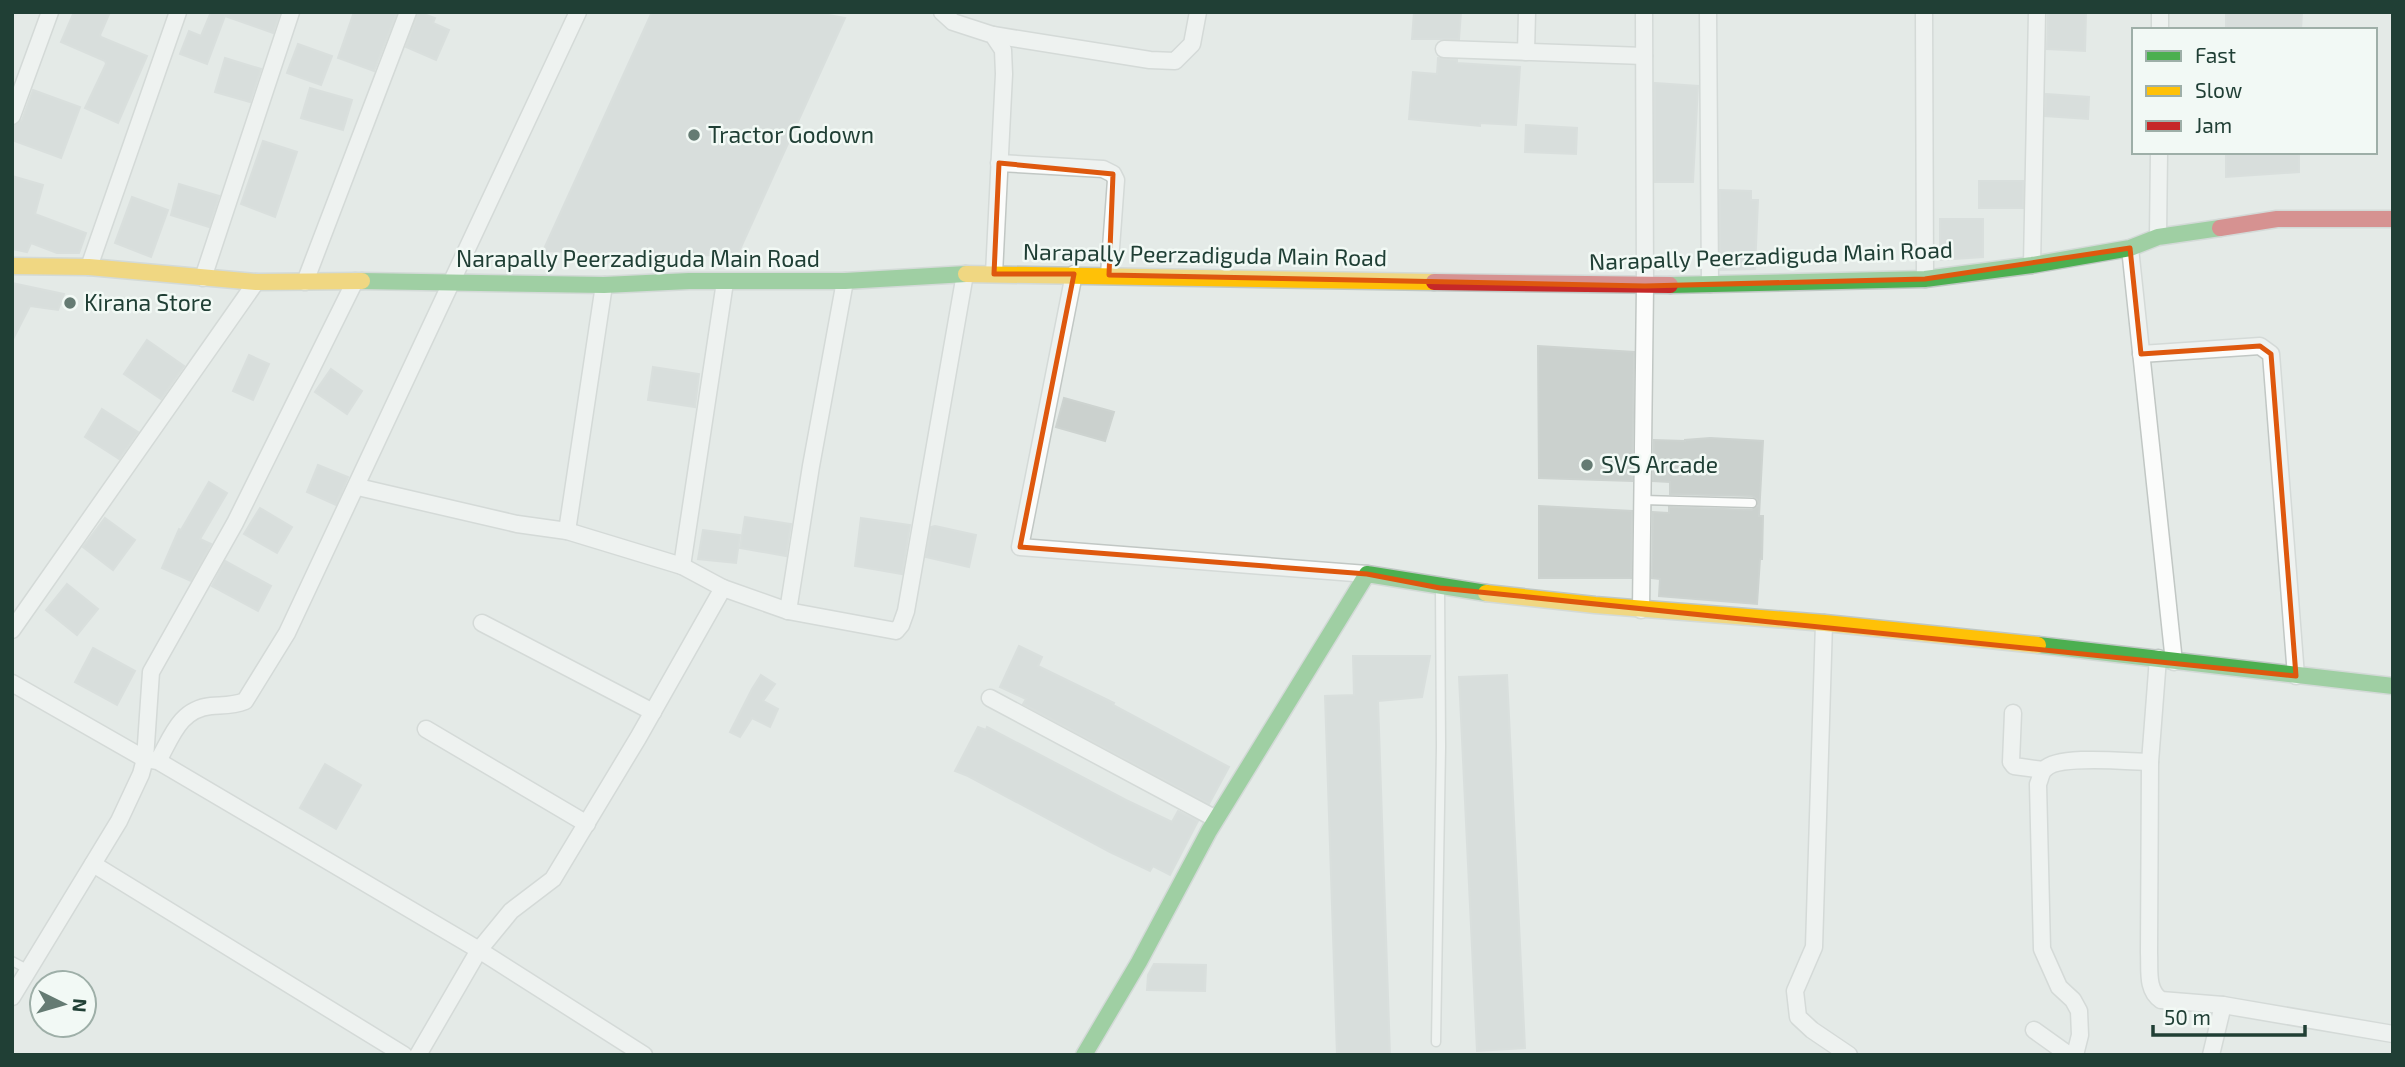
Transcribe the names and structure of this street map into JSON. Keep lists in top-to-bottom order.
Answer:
{
  "streets": {
    "street": ["Narapally Peerzadiguda Main Road"]
  },
  "places": ["Tractor Godown", "Kirana Store", "SVS Arcade"],
  "legend": ["Fast", "Slow", "Jam"],
  "scale_bar": "50 m",
  "north": "right"
}
